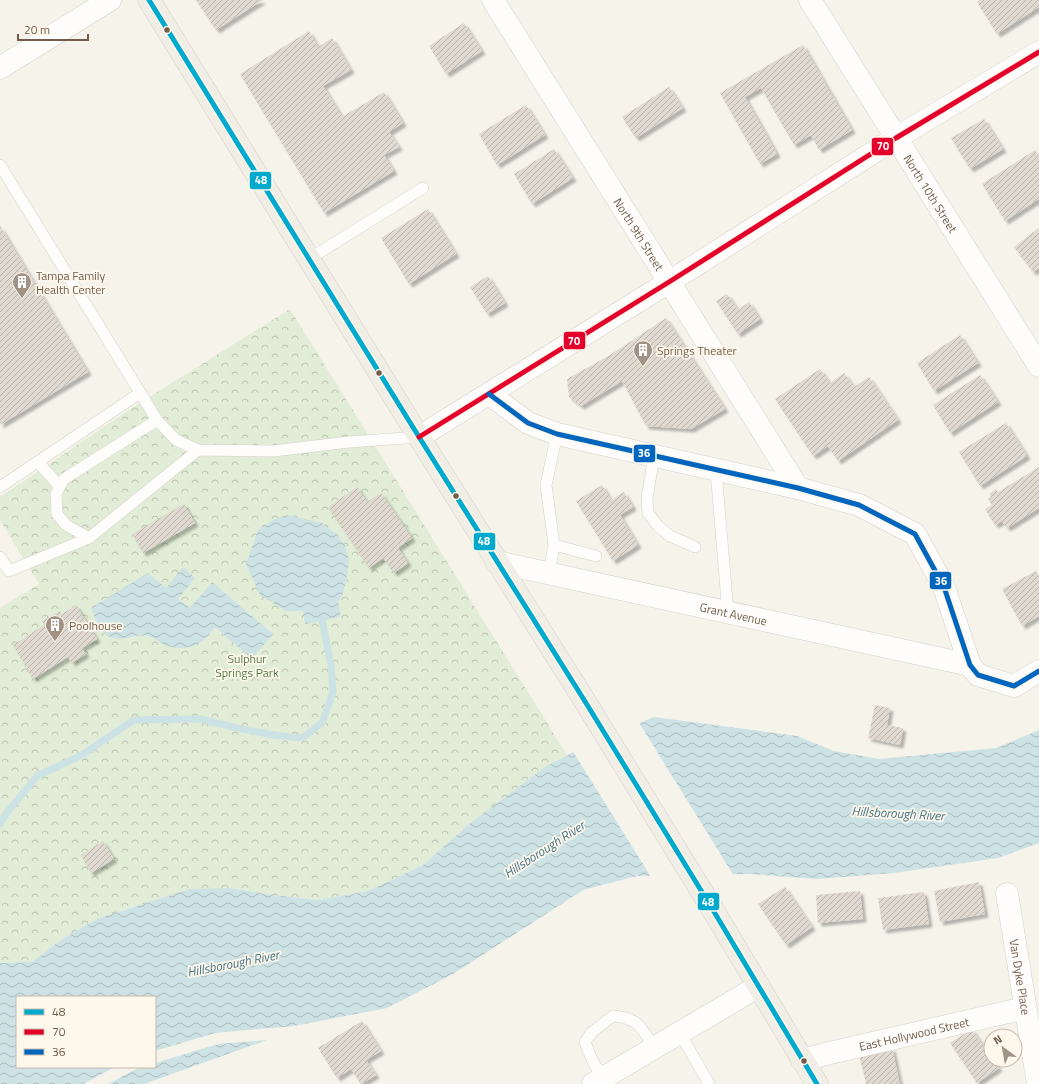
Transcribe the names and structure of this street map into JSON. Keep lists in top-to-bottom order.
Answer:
{
  "streets": {
    "street": [
      "North 10th Street",
      "North 9th Street",
      "Grant Avenue",
      "Van Dyke Place",
      "East Hollywood Street"
    ]
  },
  "crossings": [
    ["Van Dyke Place", "East Hollywood Street"]
  ],
  "water": ["Hillsborough River"],
  "parks": ["Sulphur Springs Park"],
  "places": {
    "building": ["Tampa Family Health Center", "Springs Theater", "Poolhouse"]
  },
  "lines": ["transit line 48", "transit line 70", "transit line 36"],
  "legend": ["48", "70", "36"],
  "scale_bar": "20 m",
  "north": "top left"
}
